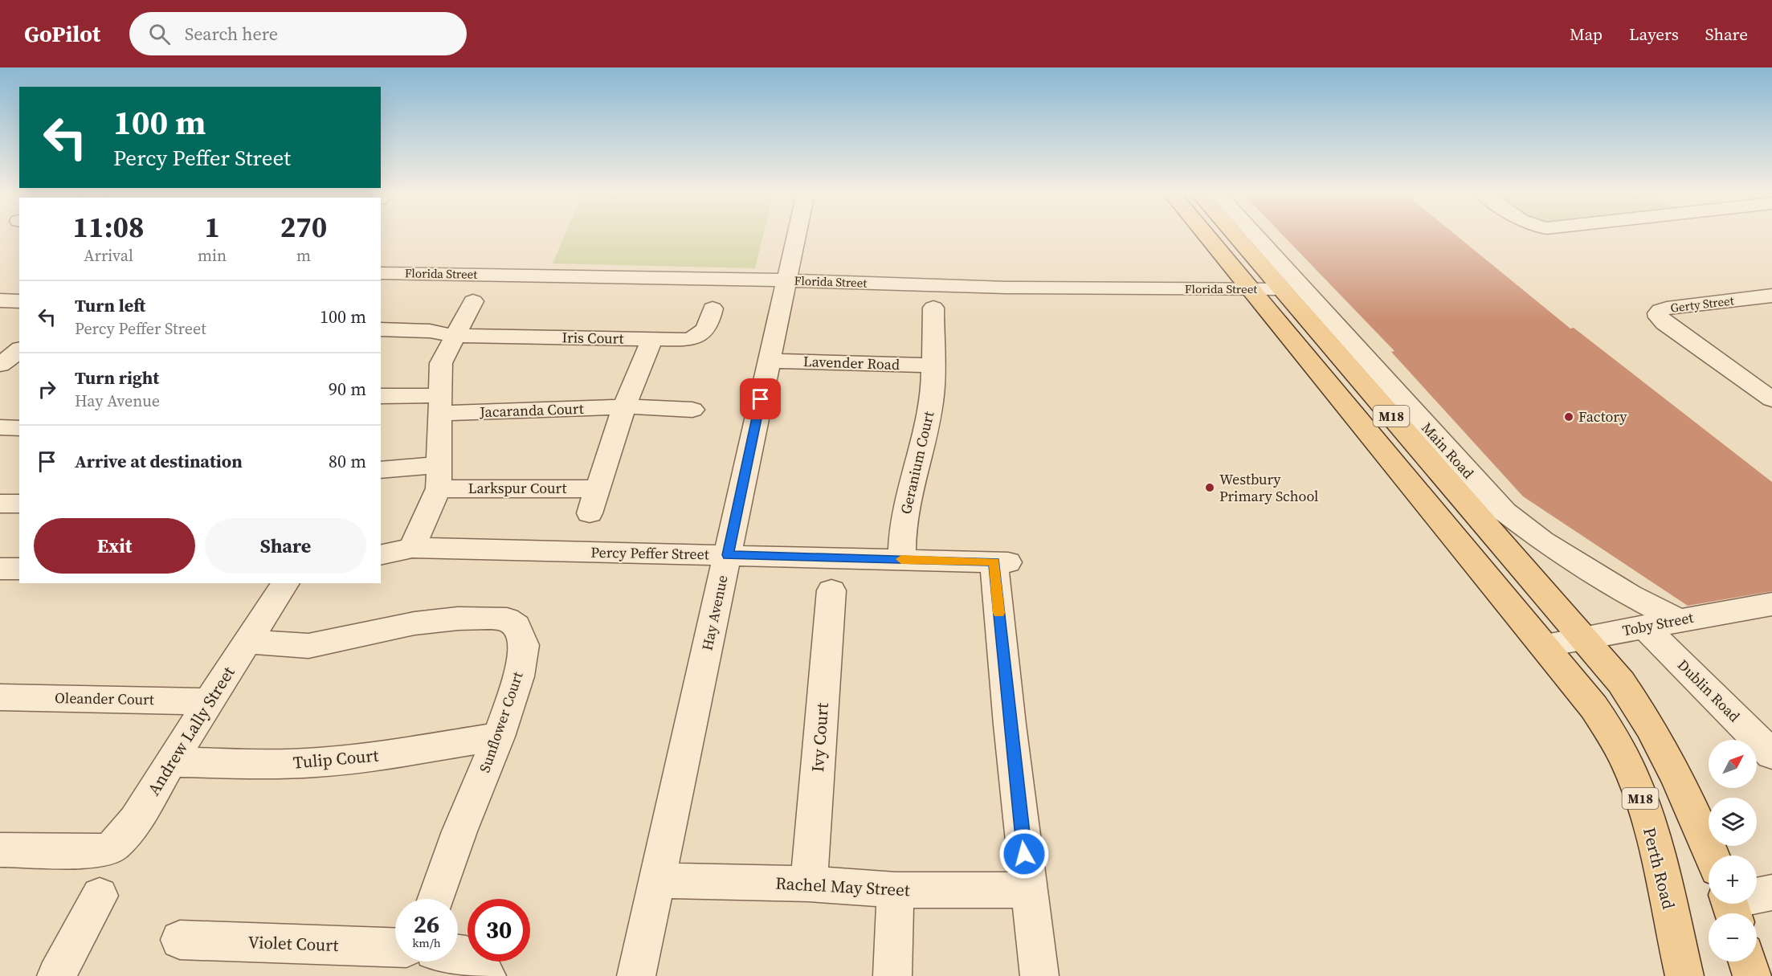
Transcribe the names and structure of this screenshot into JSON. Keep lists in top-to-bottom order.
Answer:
{
  "streets": {
    "main road": ["M18", "Main Road", "Perth Road"],
    "street": [
      "Florida Street",
      "Gerty Street",
      "Iris Court",
      "Lavender Road",
      "Jacaranda Court",
      "Geranium Court",
      "Larkspur Court",
      "Percy Peffer Street",
      "Hay Avenue",
      "Toby Street",
      "Dublin Road",
      "Oleander Court",
      "Sunflower Court",
      "Andrew Lally Street",
      "Ivy Court",
      "Tulip Court",
      "Rachel May Street",
      "Violet Court"
    ]
  },
  "crossings": [
    ["Florida Street", "M18"],
    ["Florida Street", "Main Road"],
    ["Florida Street", "Hay Avenue"],
    ["Lavender Road", "Geranium Court"],
    ["Lavender Road", "Hay Avenue"],
    ["M18", "Main Road"],
    ["M18", "Toby Street"],
    ["M18", "Perth Road"],
    ["Main Road", "Toby Street"],
    ["Geranium Court", "Percy Peffer Street"],
    ["Percy Peffer Street", "Hay Avenue"],
    ["Percy Peffer Street", "Rachel May Street"],
    ["Hay Avenue", "Rachel May Street"],
    ["Toby Street", "Dublin Road"],
    ["Toby Street", "Perth Road"],
    ["Oleander Court", "Andrew Lally Street"],
    ["Sunflower Court", "Andrew Lally Street"],
    ["Sunflower Court", "Tulip Court"],
    ["Andrew Lally Street", "Tulip Court"],
    ["Ivy Court", "Rachel May Street"]
  ],
  "places": ["Factory", "Westbury Primary School"],
  "north": "top right",
  "page": {
    "header": "GoPilot",
    "search": "Search here",
    "nav": ["Map", "Layers", "Share"],
    "turn": ["100 m", "Percy Peffer Street"],
    "eta": [
      "11:08",
      "Arrival",
      "1",
      "min",
      "270",
      "m"
    ],
    "list": [
      {
        "name": "Turn left",
        "note": "Percy Peffer Street",
        "value": "100 m"
      },
      {
        "name": "Turn right",
        "note": "Hay Avenue",
        "value": "90 m"
      },
      {
        "name": "Arrive at destination",
        "value": "80 m"
      }
    ],
    "buttons": ["Exit", "Share"],
    "map_buttons": ["+", "−"],
    "speed": "26 km/h",
    "limit": "30"
  }
}
